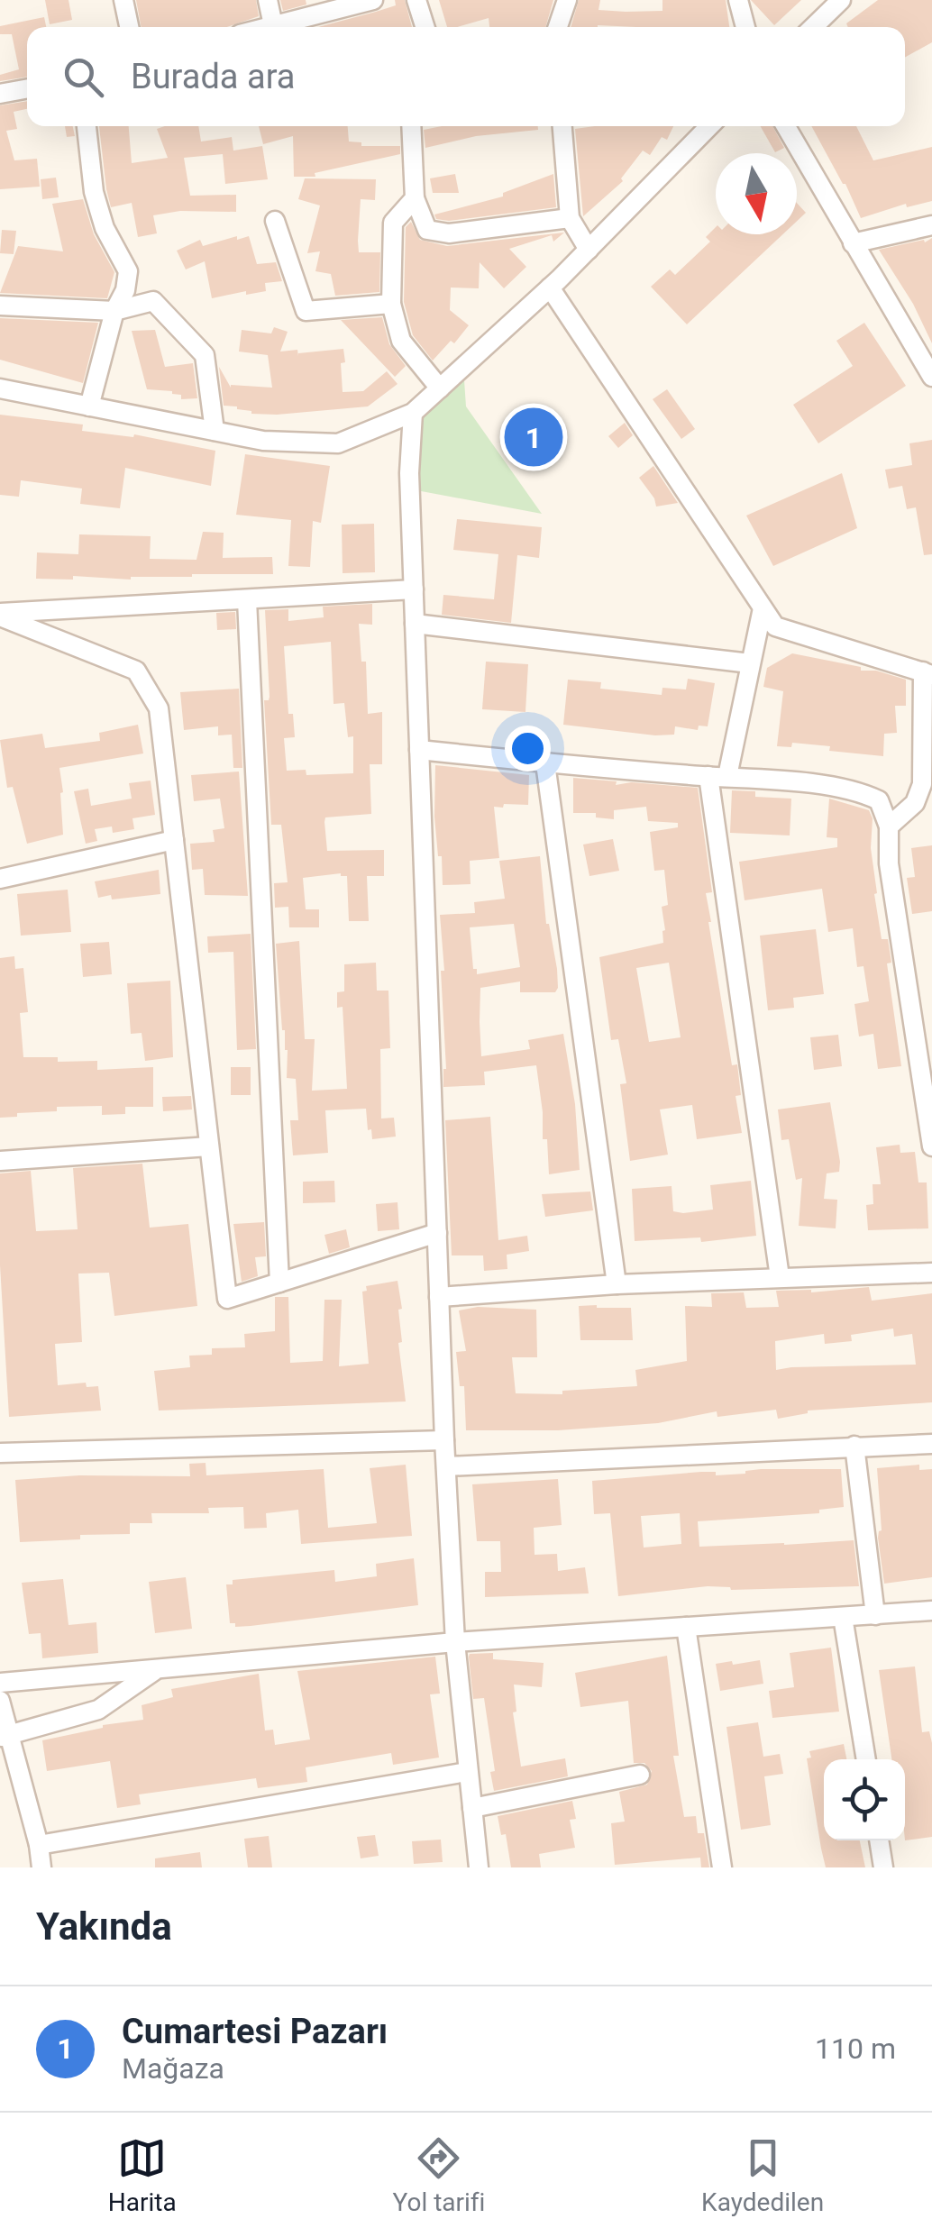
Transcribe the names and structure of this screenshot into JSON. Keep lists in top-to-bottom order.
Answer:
{
  "north": "bottom",
  "page": {
    "search": "Burada ara",
    "pins": "1",
    "heading": "Yakında",
    "list": [
      {
        "mark": "1",
        "name": "Cumartesi Pazarı",
        "note": "Mağaza",
        "value": "110 m"
      }
    ],
    "nav": ["Harita", "Yol tarifi", "Kaydedilen"]
  }
}
